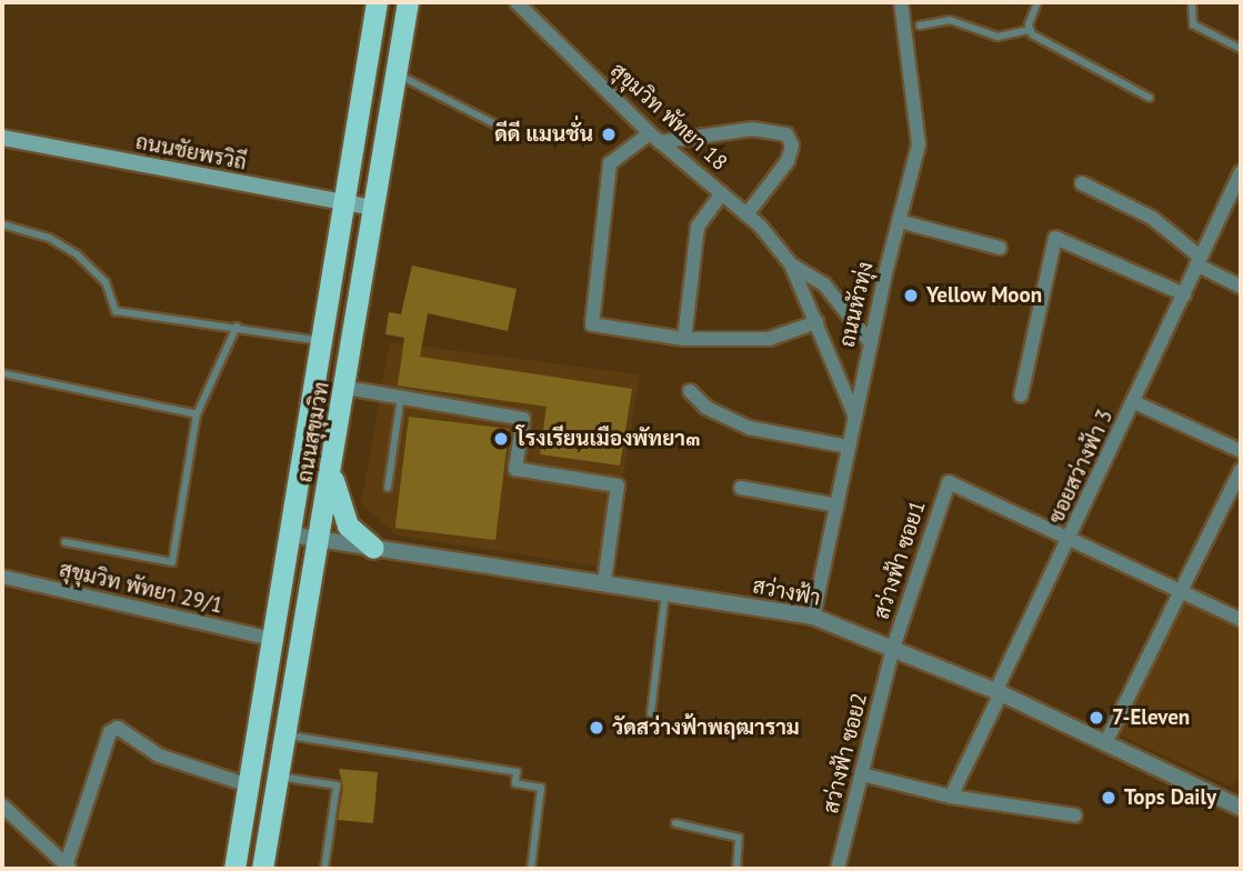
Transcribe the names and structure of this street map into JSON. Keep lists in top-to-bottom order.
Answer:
{
  "streets": {
    "highway": ["ถนนสุขุมวิท"],
    "main road": ["ถนนชัยพรวิถี"],
    "street": [
      "สุขุมวิท พัทยา 18",
      "ถนนหัวทุ่ง",
      "ซอยสว่างฟ้า 3",
      "สว่างฟ้า ซอย1",
      "สุขุมวิท พัทยา 29/1",
      "สว่างฟ้า",
      "สว่างฟ้า ซอย2"
    ]
  },
  "crossings": [
    ["สุขุมวิท พัทยา 18", "ถนนหัวทุ่ง"],
    ["ถนนชัยพรวิถี", "ถนนสุขุมวิท"],
    ["ถนนหัวทุ่ง", "สว่างฟ้า"],
    ["ถนนสุขุมวิท", "สุขุมวิท พัทยา 29/1"],
    ["ถนนสุขุมวิท", "สว่างฟ้า"],
    ["ซอยสว่างฟ้า 3", "สว่างฟ้า ซอย1"],
    ["ซอยสว่างฟ้า 3", "สว่างฟ้า"],
    ["สว่างฟ้า ซอย1", "สว่างฟ้า"],
    ["สว่างฟ้า ซอย1", "สว่างฟ้า ซอย2"],
    ["สว่างฟ้า", "สว่างฟ้า ซอย2"]
  ],
  "places": [
    "ดีดี แมนชั่น",
    "Yellow Moon",
    "โรงเรียนเมืองพัทยา๓",
    "7-Eleven",
    "วัดสว่างฟ้าพฤฒาราม",
    "Tops Daily"
  ]
}
